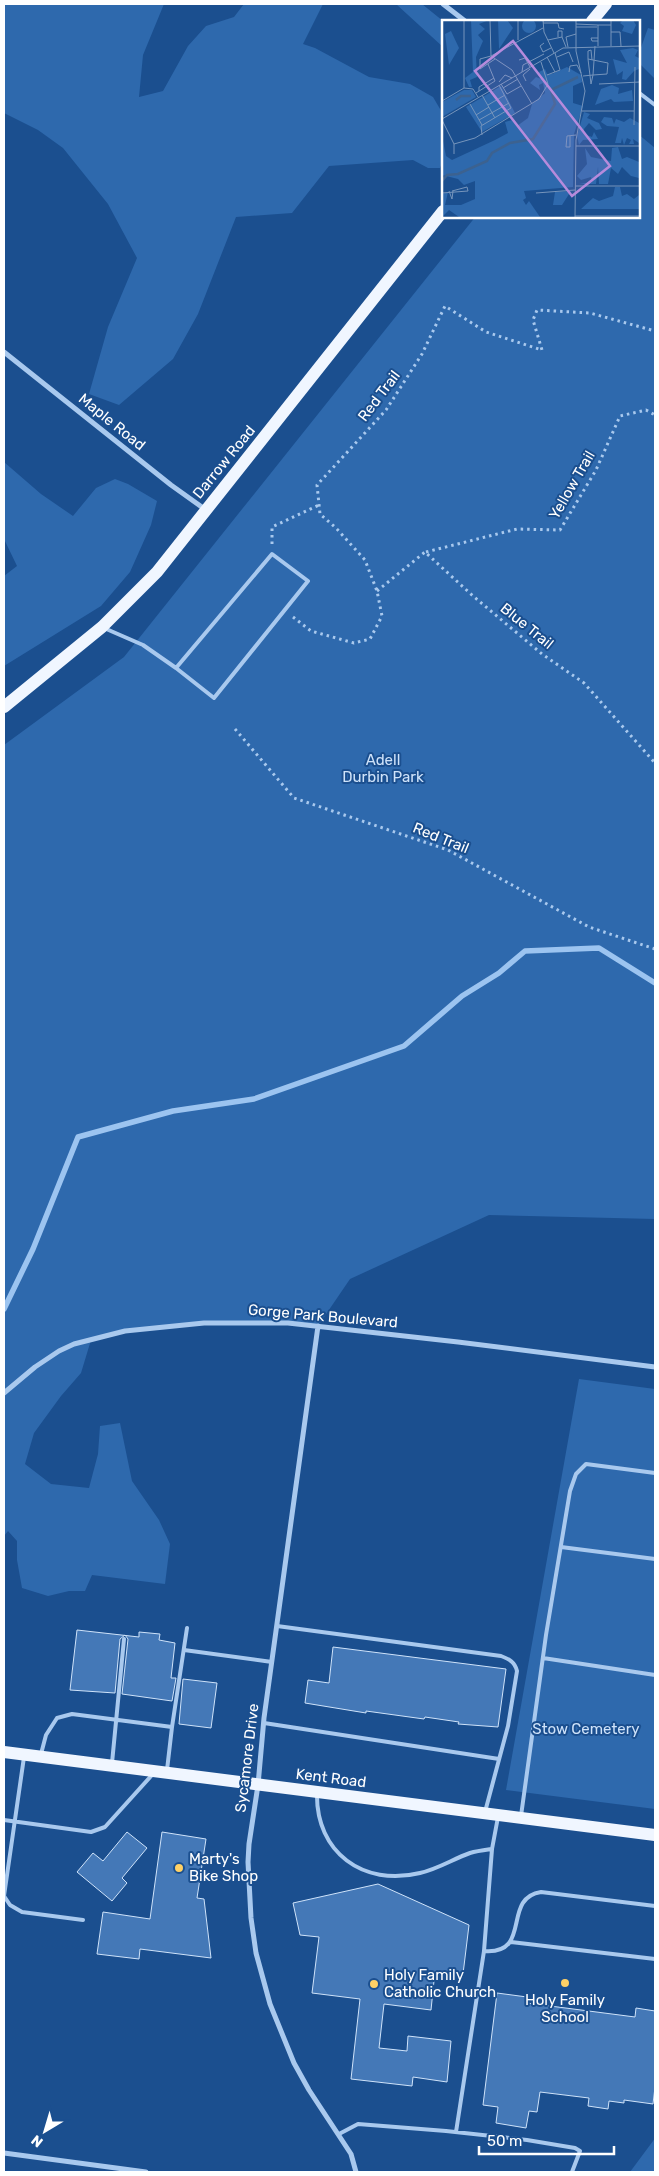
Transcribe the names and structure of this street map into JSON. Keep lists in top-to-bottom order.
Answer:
{
  "streets": {
    "main road": ["Darrow Road", "Kent Road"],
    "street": ["Maple Road", "Gorge Park Boulevard", "Sycamore Drive"],
    "path": ["Red Trail", "Yellow Trail", "Blue Trail"]
  },
  "crossings": [
    ["Maple Road", "Darrow Road"],
    ["Yellow Trail", "Blue Trail"],
    ["Gorge Park Boulevard", "Sycamore Drive"],
    ["Sycamore Drive", "Kent Road"]
  ],
  "parks": ["Adell Durbin Park", "Stow Cemetery"],
  "places": ["Marty's Bike Shop", "Holy Family School", "Holy Family Catholic Church"],
  "scale_bar": "50 m",
  "north": "bottom left"
}
